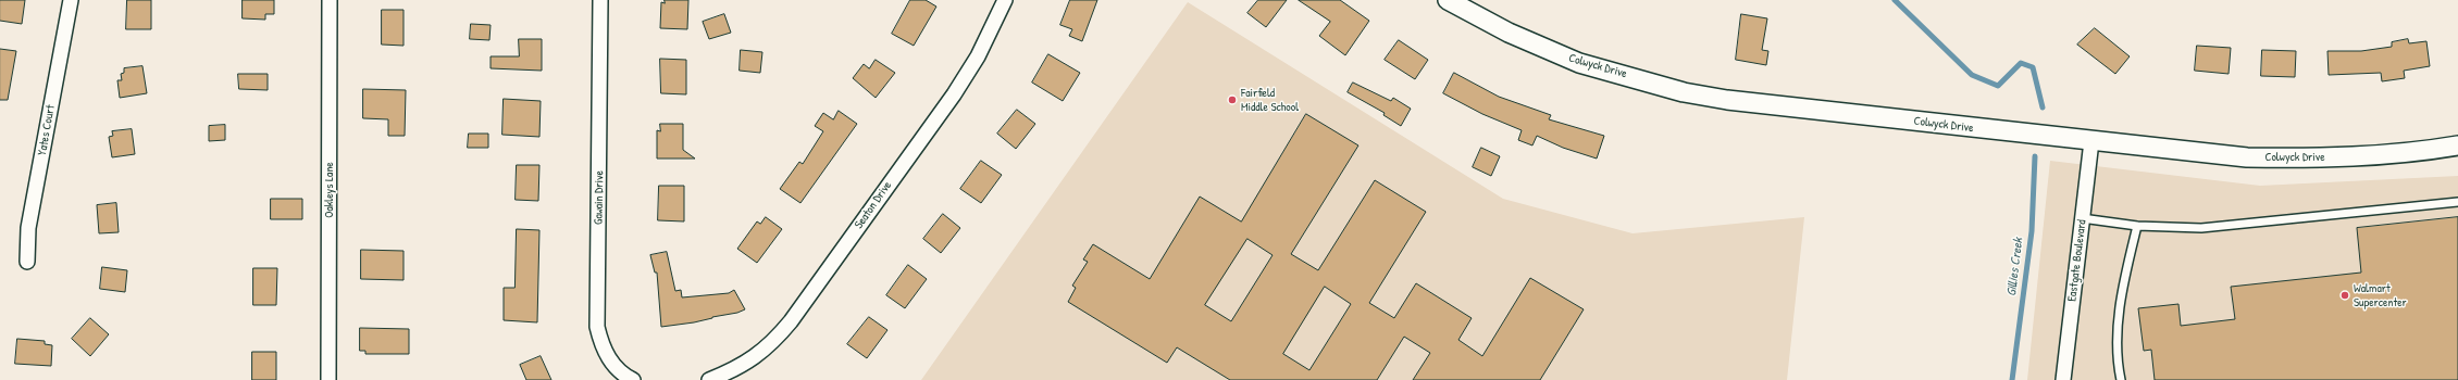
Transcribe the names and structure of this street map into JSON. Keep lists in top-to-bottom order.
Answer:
{
  "streets": {
    "street": [
      "Colwyck Drive",
      "Yates Court",
      "Oakleys Lane",
      "Gawain Drive",
      "Seaton Drive",
      "Eastgate Boulevard"
    ]
  },
  "crossings": [
    ["Colwyck Drive", "Eastgate Boulevard"]
  ],
  "water": ["Gillies Creek"],
  "places": ["Fairfield Middle School", "Walmart Supercenter"]
}
